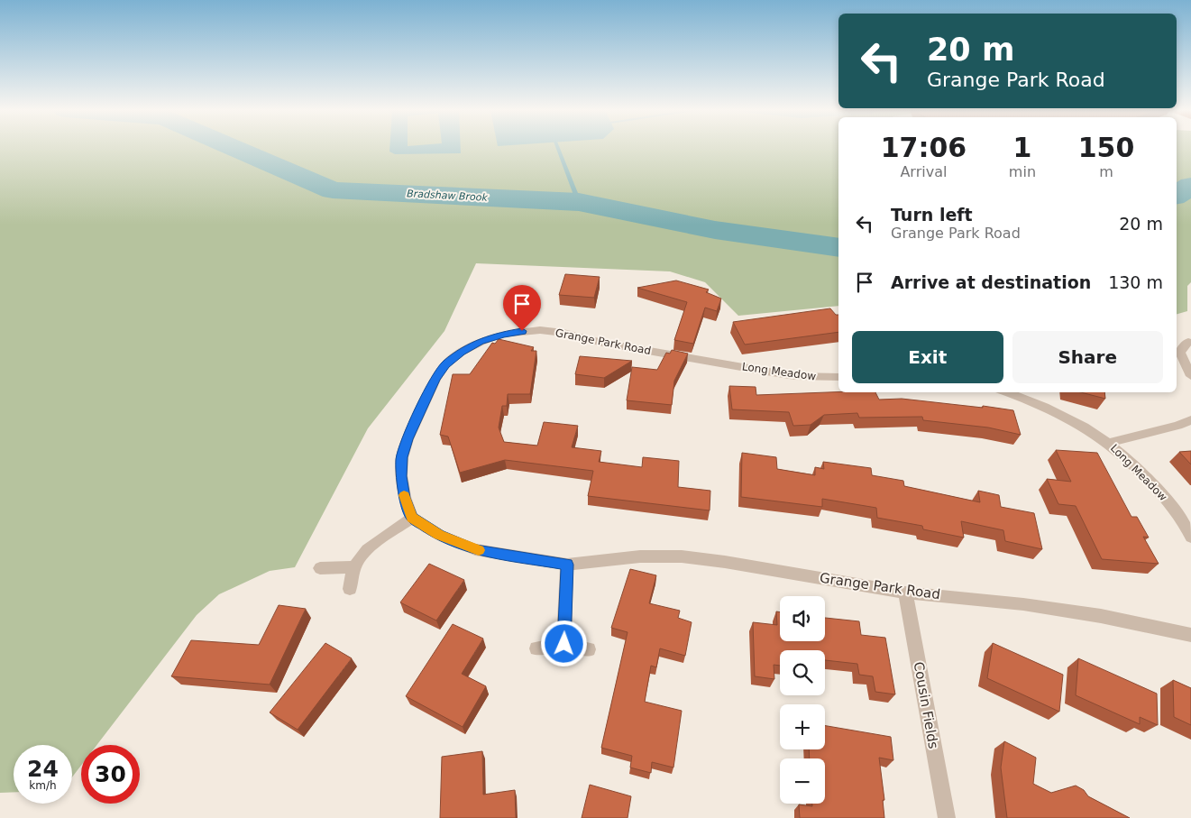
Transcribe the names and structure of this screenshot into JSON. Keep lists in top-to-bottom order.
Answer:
{
  "streets": {
    "street": ["Grange Park Road", "Long Meadow", "Cousin Fields"]
  },
  "crossings": [
    ["Grange Park Road", "Long Meadow"],
    ["Grange Park Road", "Cousin Fields"]
  ],
  "water": ["Bradshaw Brook"],
  "page": {
    "turn": ["20 m", "Grange Park Road"],
    "eta": [
      "17:06",
      "Arrival",
      "1",
      "min",
      "150",
      "m"
    ],
    "list": [
      {
        "name": "Turn left",
        "note": "Grange Park Road",
        "value": "20 m"
      },
      {
        "name": "Arrive at destination",
        "value": "130 m"
      }
    ],
    "buttons": ["Exit", "Share"],
    "map_buttons": ["+", "−"],
    "speed": "24 km/h",
    "limit": "30"
  }
}
